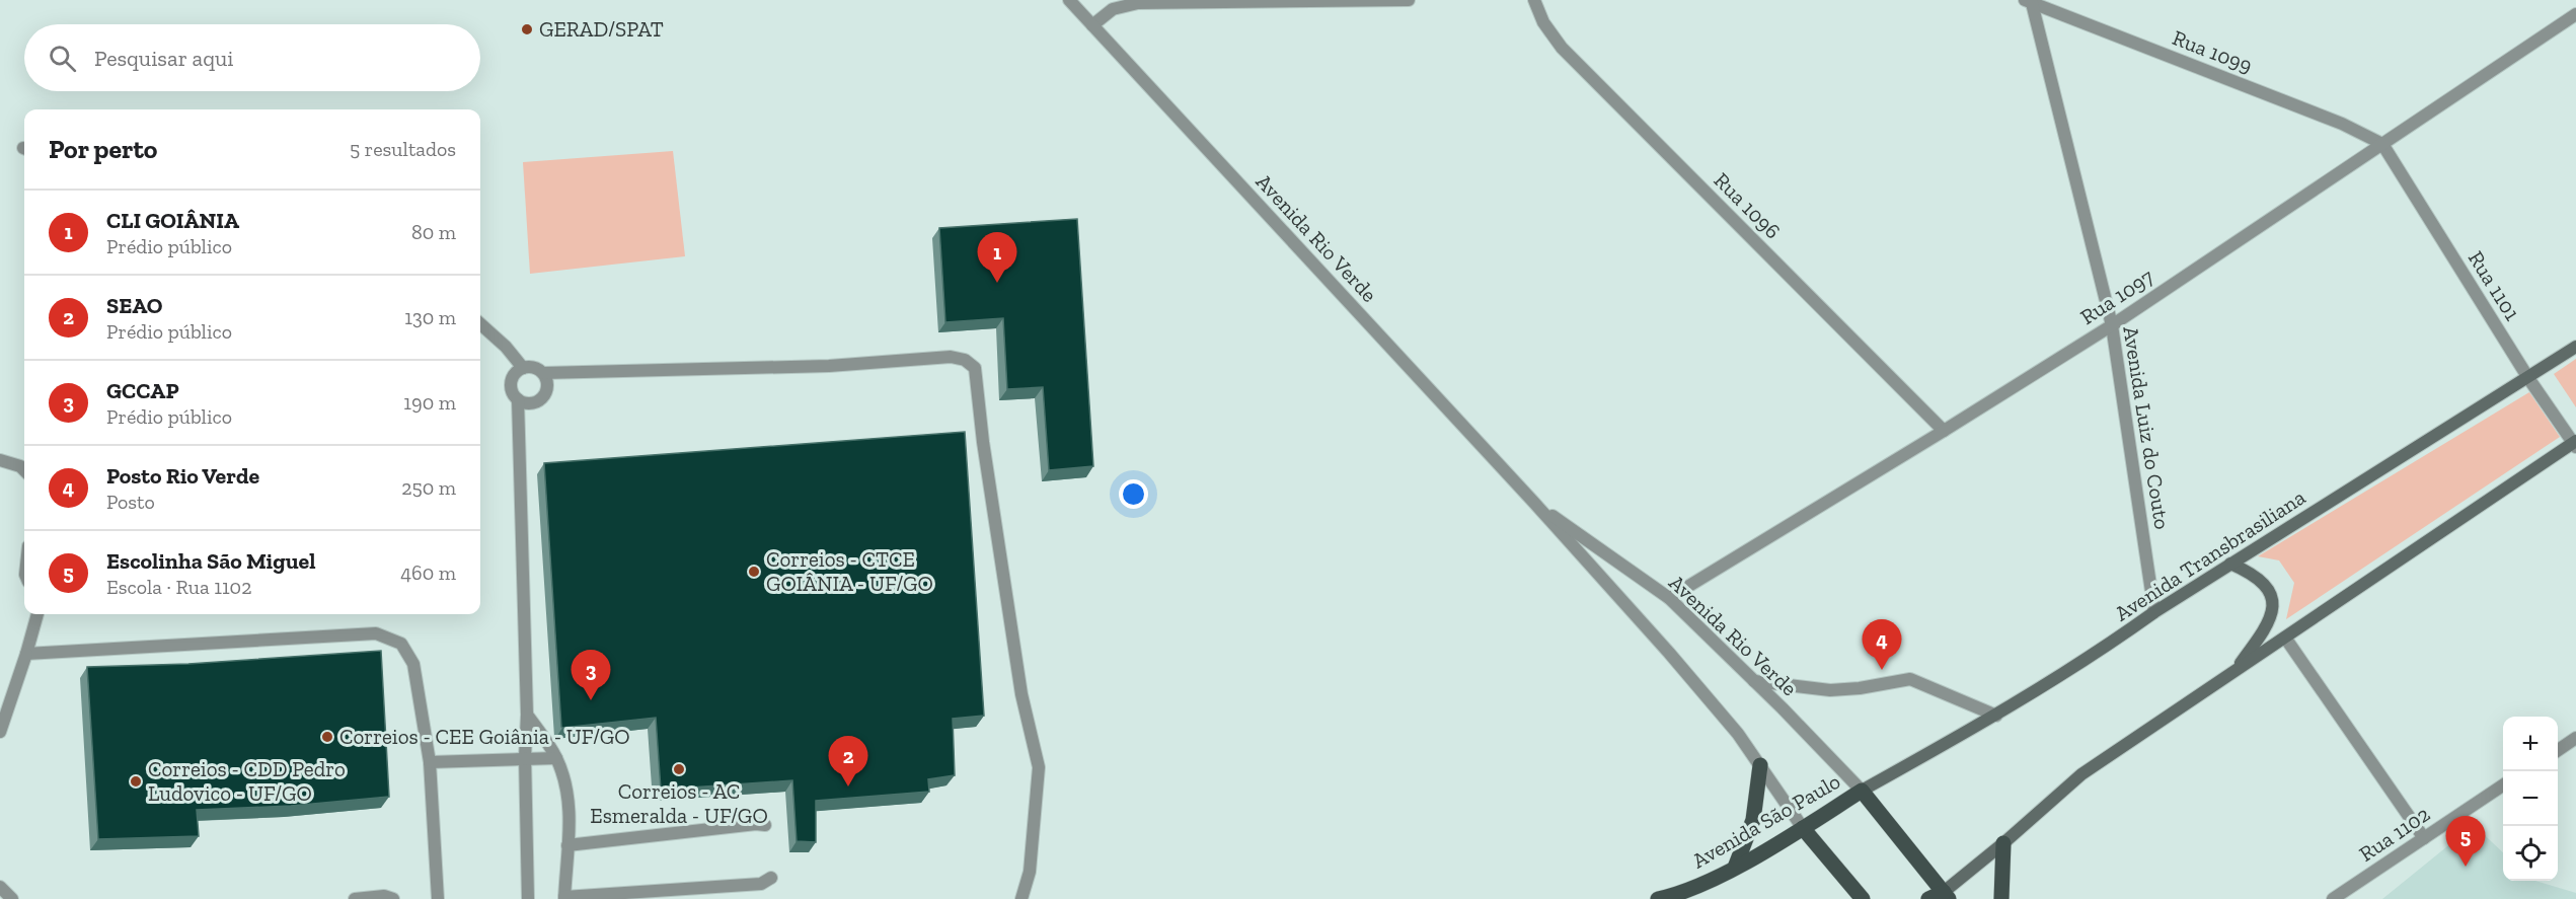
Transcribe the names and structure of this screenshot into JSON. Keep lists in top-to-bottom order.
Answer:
{
  "streets": {
    "main road": ["Avenida Transbrasiliana", "Avenida São Paulo"],
    "street": [
      "Rua 1099",
      "Rua 1096",
      "Avenida Rio Verde",
      "Rua 1101",
      "Rua 1097",
      "Avenida Luiz do Couto",
      "Rua 1102"
    ]
  },
  "crossings": [
    ["Rua 1099", "Rua 1101"],
    ["Rua 1099", "Rua 1097"],
    ["Rua 1099", "Avenida Luiz do Couto"],
    ["Rua 1096", "Rua 1097"],
    ["Avenida Rio Verde", "Rua 1097"],
    ["Avenida Rio Verde", "Avenida Transbrasiliana"],
    ["Avenida Rio Verde", "Avenida São Paulo"],
    ["Rua 1101", "Rua 1097"],
    ["Rua 1101", "Avenida Transbrasiliana"],
    ["Rua 1097", "Avenida Luiz do Couto"],
    ["Avenida Luiz do Couto", "Avenida Transbrasiliana"],
    ["Avenida Transbrasiliana", "Avenida São Paulo"]
  ],
  "places": [
    "GERAD/SPAT",
    "Correios - CTCE GOIÂNIA - UF/GO",
    "Correios - CEE Goiânia - UF/GO",
    "Correios - AC Esmeralda - UF/GO",
    "Correios - CDD Pedro Ludovico - UF/GO"
  ],
  "page": {
    "search": "Pesquisar aqui",
    "heading": ["Por perto", "5 resultados"],
    "list": [
      {
        "mark": "1",
        "name": "CLI GOIÂNIA",
        "note": "Prédio público",
        "value": "80 m"
      },
      {
        "mark": "2",
        "name": "SEAO",
        "note": "Prédio público",
        "value": "130 m"
      },
      {
        "mark": "3",
        "name": "GCCAP",
        "note": "Prédio público",
        "value": "190 m"
      },
      {
        "mark": "4",
        "name": "Posto Rio Verde",
        "note": "Posto",
        "value": "250 m"
      },
      {
        "mark": "5",
        "name": "Escolinha São Miguel",
        "note": "Escola · Rua 1102",
        "value": "460 m"
      }
    ],
    "pins": [
      "1",
      "4",
      "3",
      "2",
      "5"
    ],
    "map_buttons": ["+", "−"]
  }
}
